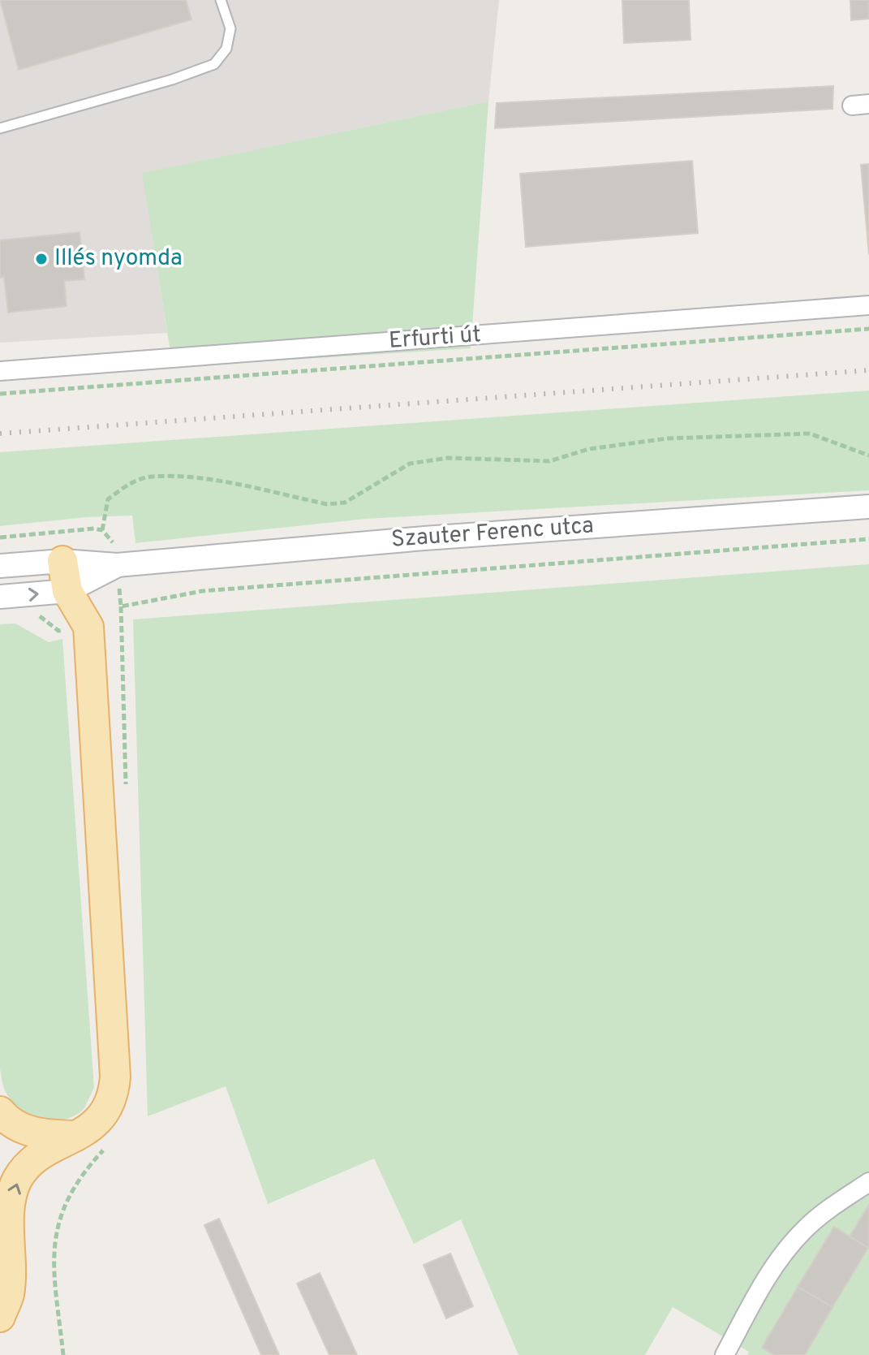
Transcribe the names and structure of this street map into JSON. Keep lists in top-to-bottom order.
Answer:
{
  "streets": {
    "street": ["Erfurti út", "Szauter Ferenc utca"]
  },
  "places": ["Illés nyomda"]
}
